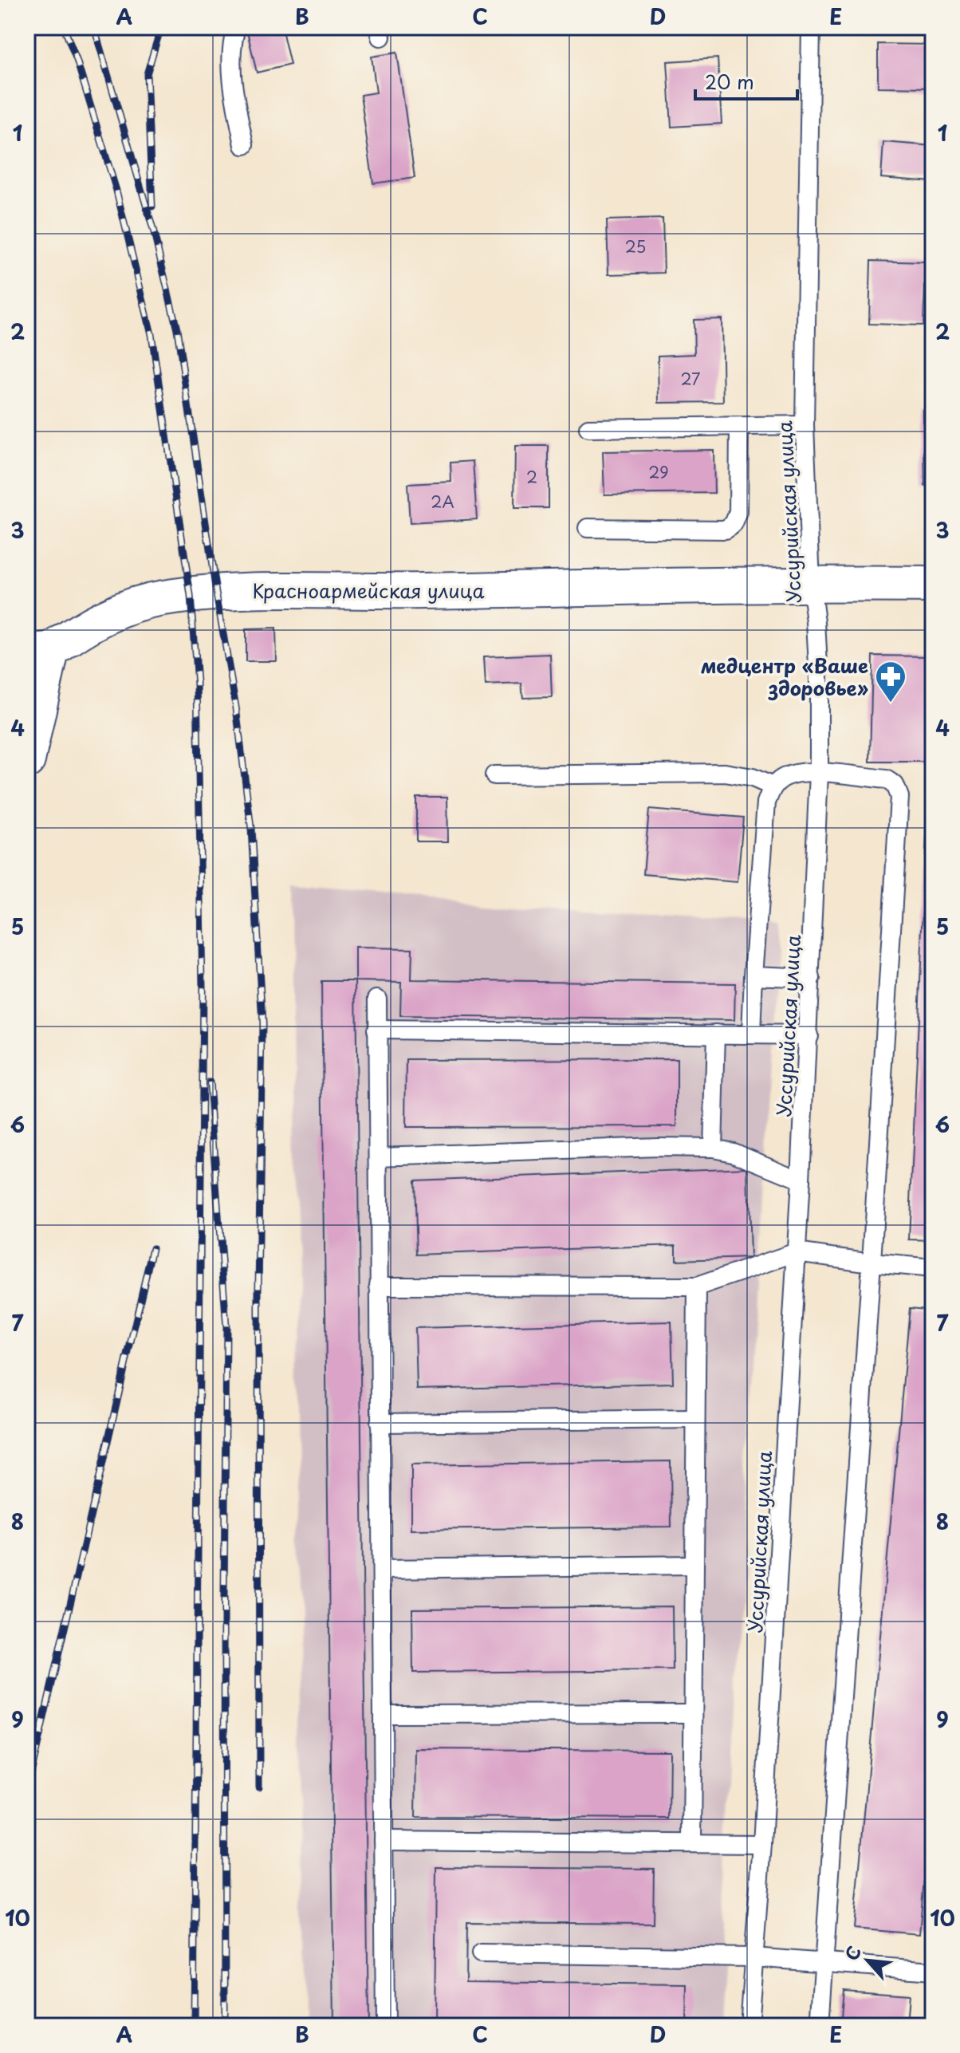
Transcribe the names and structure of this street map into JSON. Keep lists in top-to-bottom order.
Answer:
{
  "streets": {
    "main road": ["Красноармейская улица"],
    "lane": ["Уссурийская улица"]
  },
  "crossings": [
    ["Уссурийская улица", "Красноармейская улица"]
  ],
  "places": {
    "pharmacy": ["медцентр «Ваше здоровье»"]
  },
  "house_numbers": [
    "25",
    "27",
    "29",
    "2",
    "2А"
  ],
  "scale_bar": "20 m",
  "north": "top left",
  "grid": {
    "columns": [
      "A",
      "B",
      "C",
      "D",
      "E"
    ],
    "rows": [
      "1",
      "2",
      "3",
      "4",
      "5",
      "6",
      "7",
      "8",
      "9",
      "10"
    ]
  }
}
